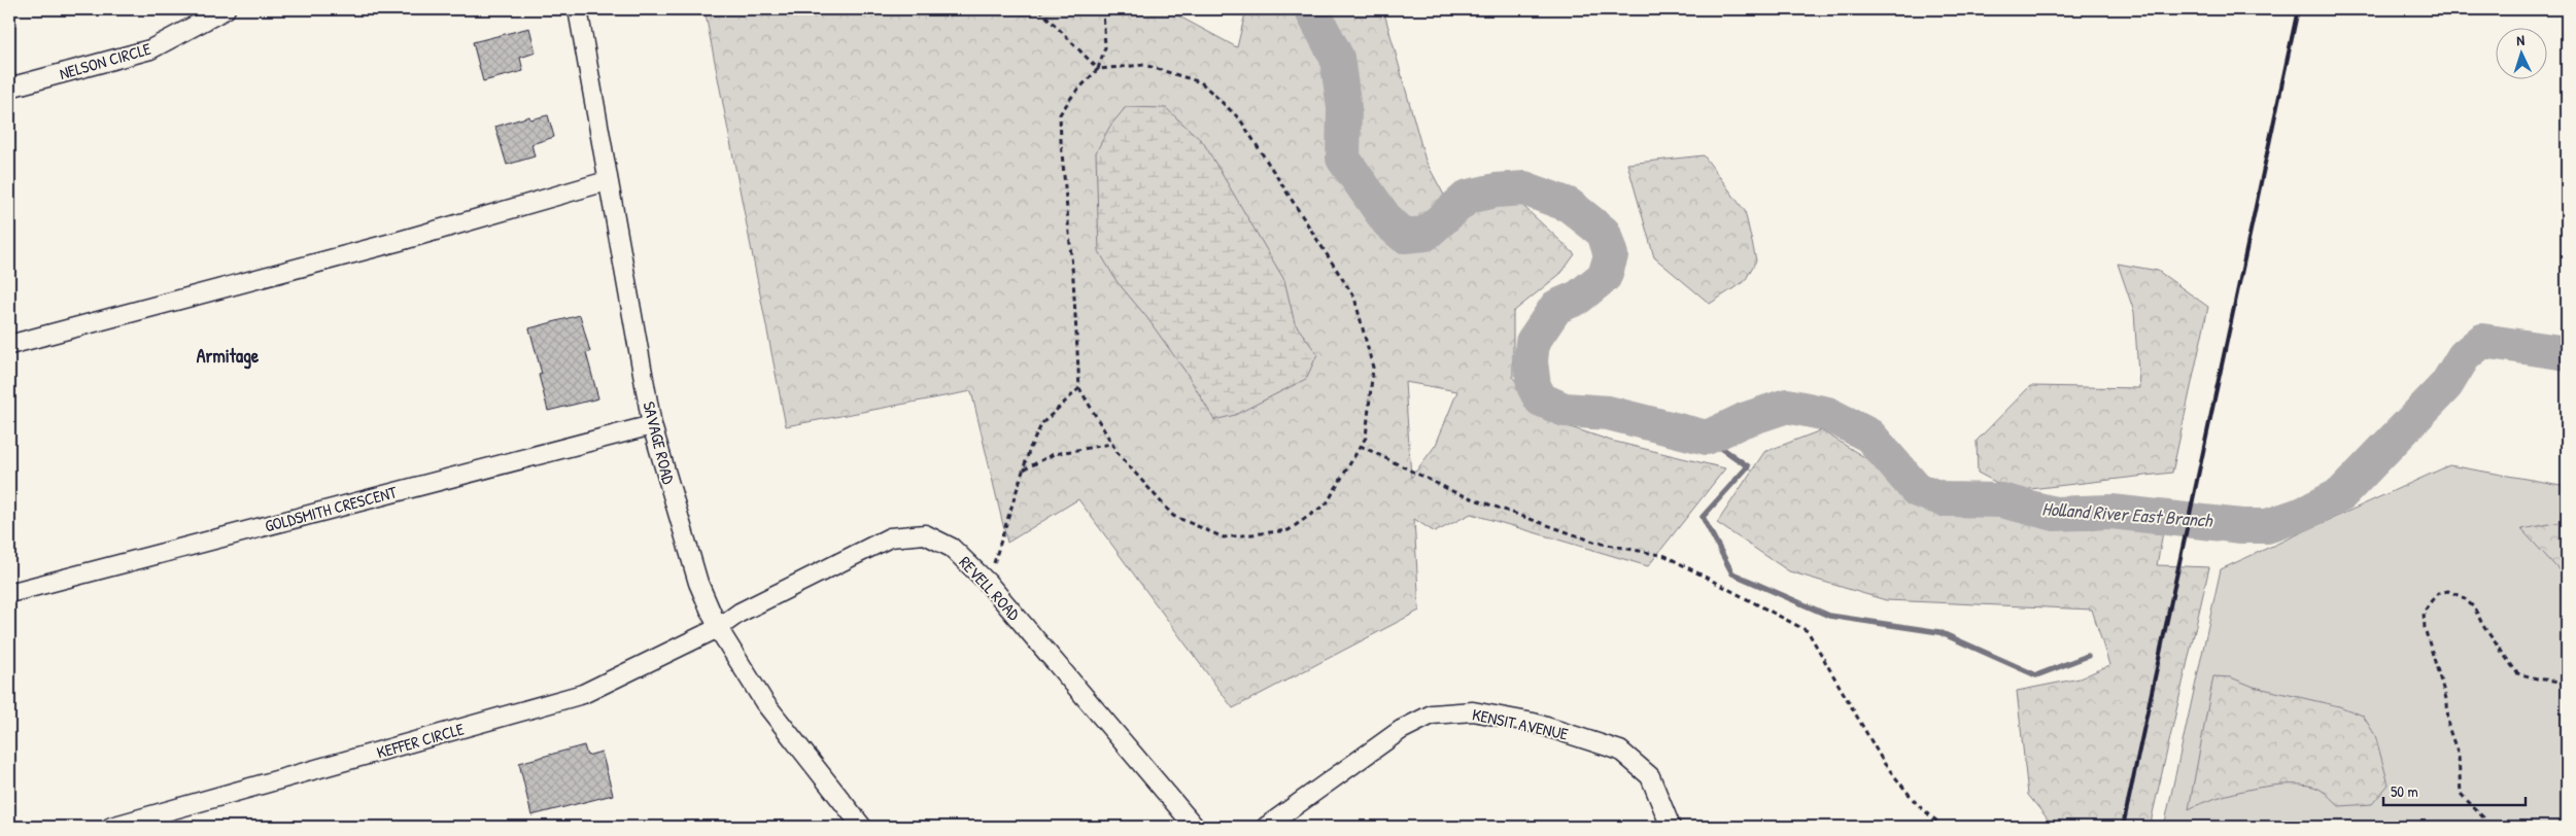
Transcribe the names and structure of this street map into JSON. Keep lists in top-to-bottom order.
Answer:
{
  "streets": {
    "street": [
      "NELSON CIRCLE",
      "SAVAGE ROAD",
      "GOLDSMITH CRESCENT",
      "REVELL ROAD",
      "KENSIT AVENUE",
      "KEFFER CIRCLE"
    ]
  },
  "crossings": [
    ["SAVAGE ROAD", "GOLDSMITH CRESCENT"],
    ["SAVAGE ROAD", "REVELL ROAD"],
    ["SAVAGE ROAD", "KEFFER CIRCLE"],
    ["REVELL ROAD", "KEFFER CIRCLE"]
  ],
  "districts": ["Armitage"],
  "water": ["Holland River East Branch"],
  "scale_bar": "50 m",
  "north": "top"
}
